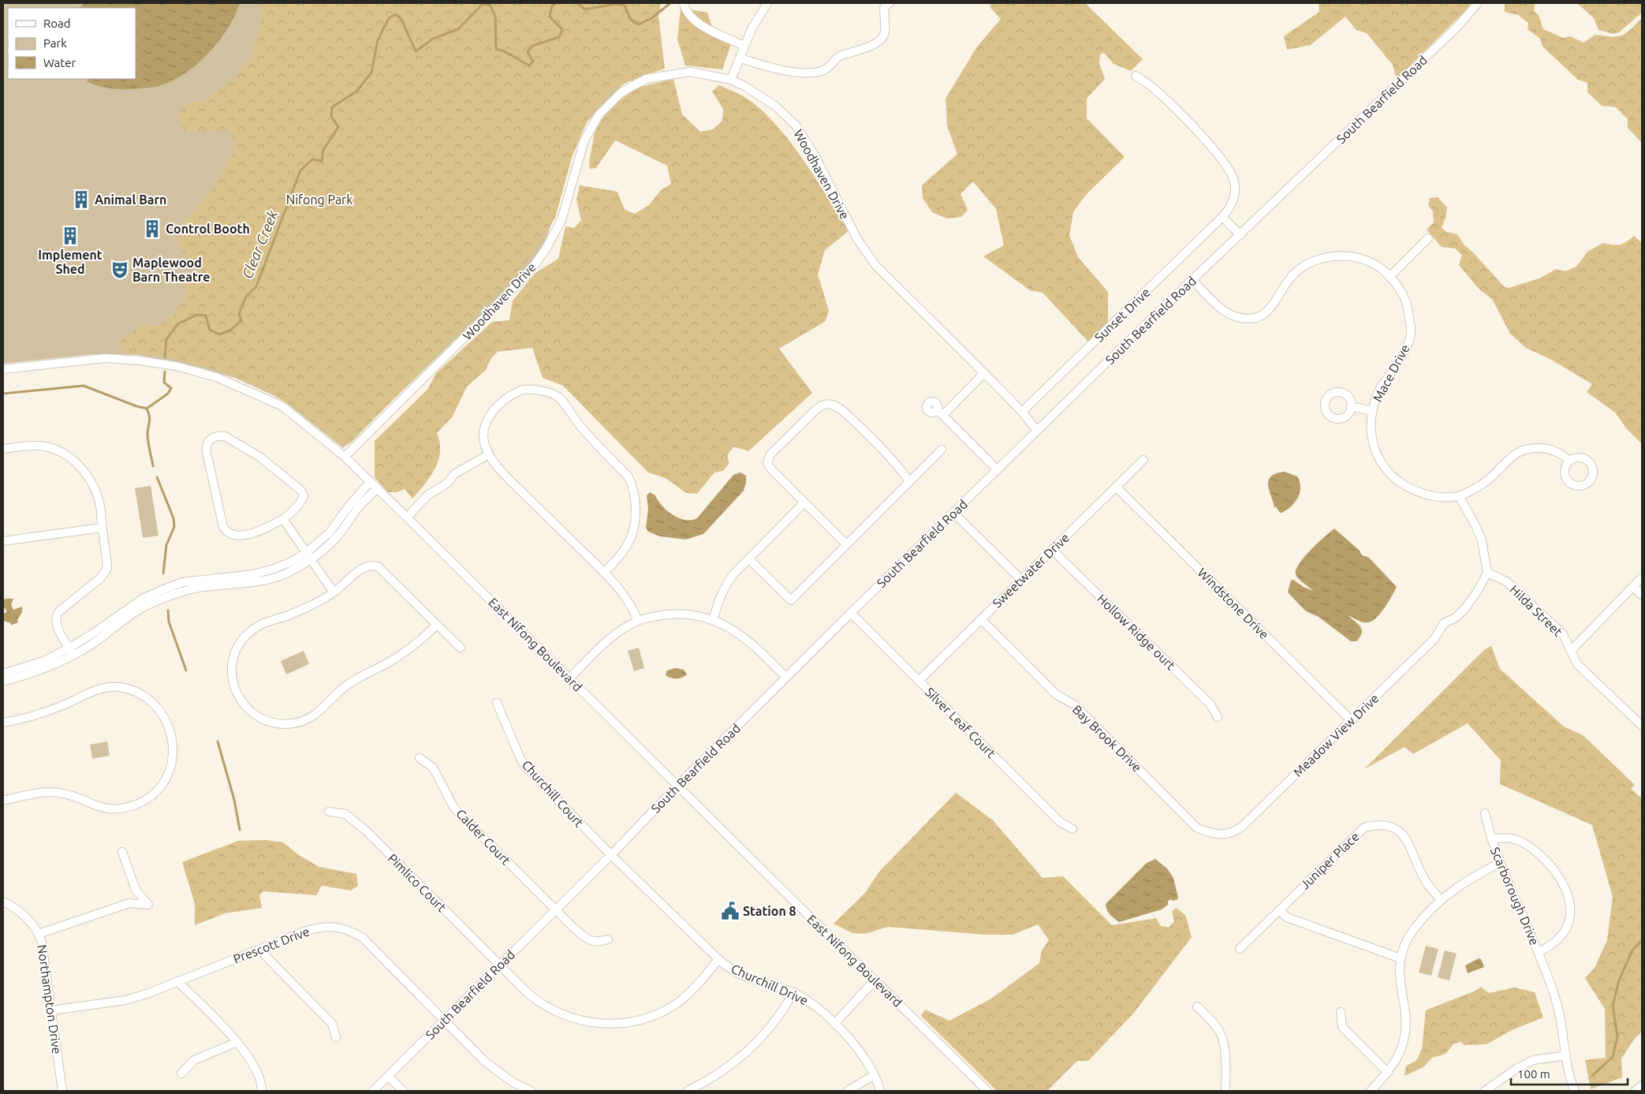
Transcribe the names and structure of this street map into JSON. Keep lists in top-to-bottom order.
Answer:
{
  "streets": {
    "street": [
      "South Bearfield Road",
      "Woodhaven Drive",
      "Sunset Drive",
      "Mace Drive",
      "Sweetwater Drive",
      "Windstone Drive",
      "Hilda Street",
      "Hollow Ridge ourt",
      "East Nifong Boulevard",
      "Silver Leaf Court",
      "Meadow View Drive",
      "Bay Brook Drive",
      "Churchill Court",
      "Calder Court",
      "Juniper Place",
      "Pimlico Court",
      "Scarborough Drive",
      "Prescott Drive",
      "Churchill Drive",
      "Northampton Drive"
    ]
  },
  "crossings": [
    ["South Bearfield Road", "Woodhaven Drive"],
    ["South Bearfield Road", "Mace Drive"],
    ["South Bearfield Road", "East Nifong Boulevard"],
    ["South Bearfield Road", "Silver Leaf Court"],
    ["South Bearfield Road", "Churchill Court"],
    ["South Bearfield Road", "Calder Court"],
    ["South Bearfield Road", "Pimlico Court"],
    ["South Bearfield Road", "Prescott Drive"],
    ["South Bearfield Road", "Churchill Drive"],
    ["Woodhaven Drive", "Sunset Drive"],
    ["Woodhaven Drive", "East Nifong Boulevard"],
    ["Sweetwater Drive", "Windstone Drive"],
    ["Sweetwater Drive", "Hollow Ridge ourt"],
    ["Sweetwater Drive", "Silver Leaf Court"],
    ["Sweetwater Drive", "Bay Brook Drive"],
    ["Windstone Drive", "Meadow View Drive"],
    ["Hilda Street", "Meadow View Drive"],
    ["Meadow View Drive", "Bay Brook Drive"],
    ["Churchill Court", "Churchill Drive"],
    ["Pimlico Court", "Churchill Drive"],
    ["Prescott Drive", "Northampton Drive"]
  ],
  "water": ["Clear Creek"],
  "parks": ["Nifong Park"],
  "places": {
    "building": ["Animal Barn", "Control Booth", "Implement Shed"],
    "theatre": ["Maplewood Barn Theatre"],
    "public building": ["Station 8"]
  },
  "legend": ["Road", "Park", "Water"],
  "scale_bar": "100 m"
}
